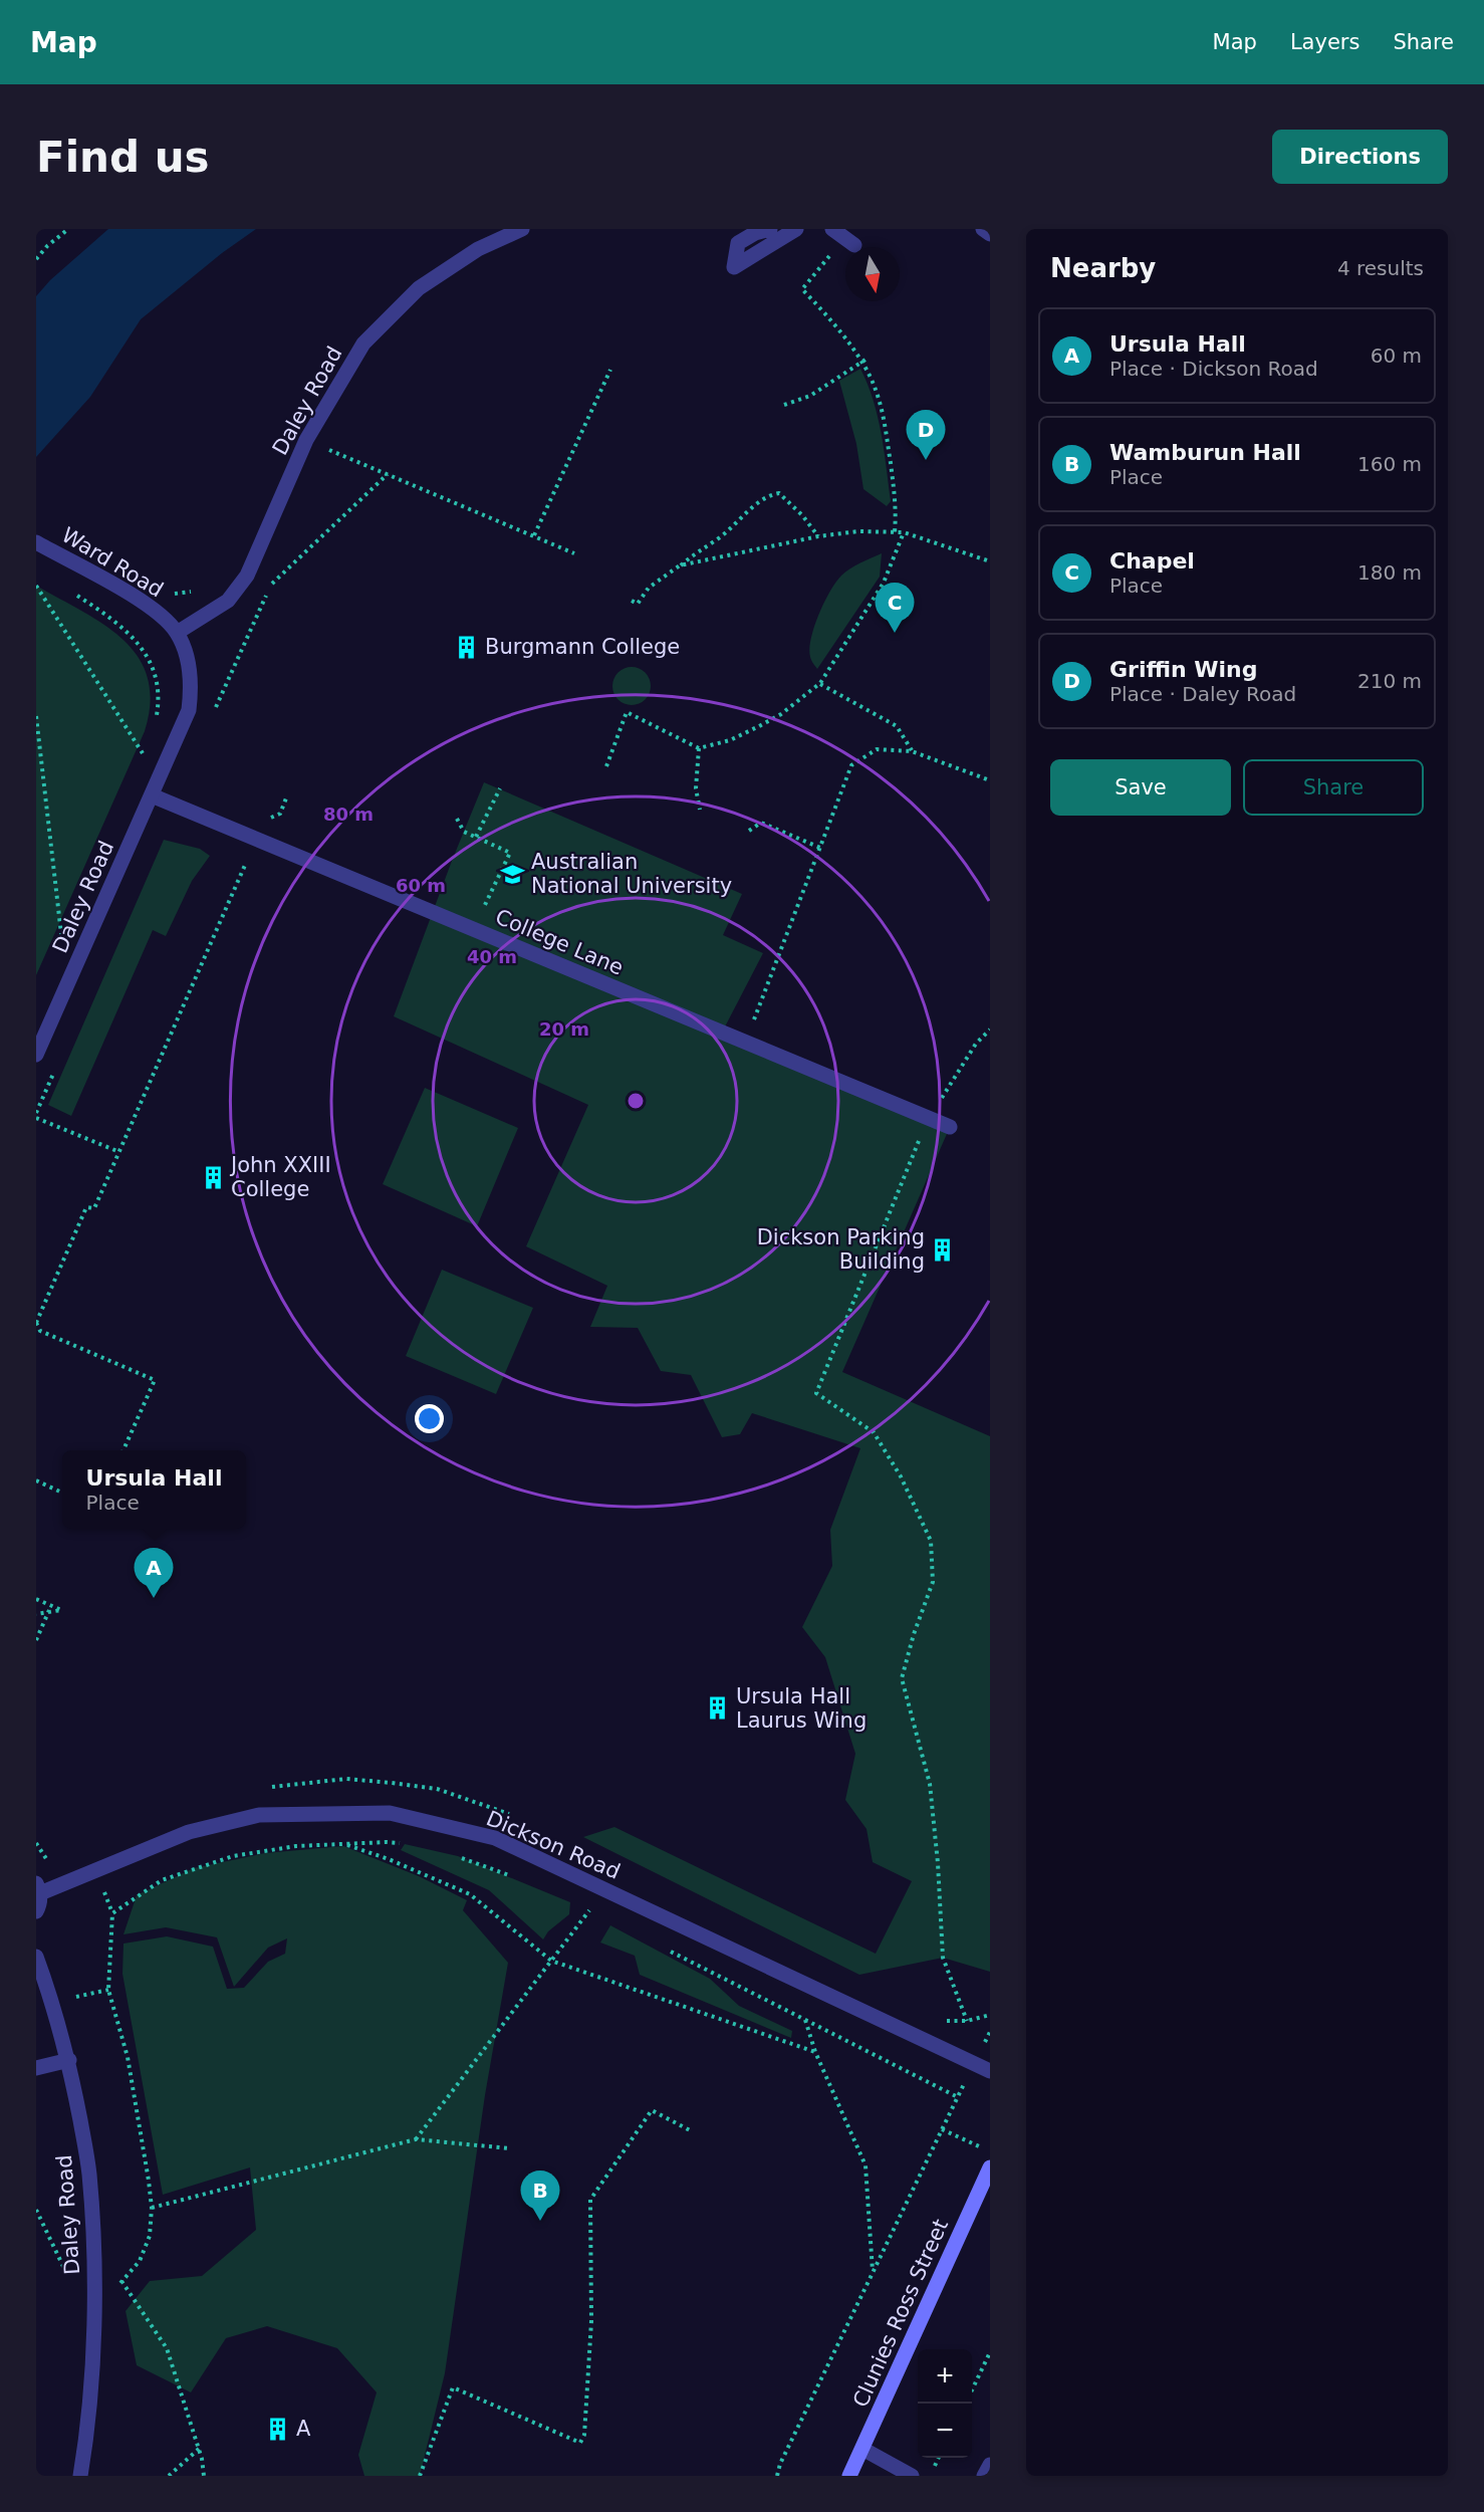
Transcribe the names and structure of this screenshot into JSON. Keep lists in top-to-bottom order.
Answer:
{
  "streets": {
    "street": [
      "Daley Road",
      "Ward Road",
      "College Lane",
      "Dickson Road",
      "Clunies Ross Street"
    ]
  },
  "crossings": [
    ["Daley Road", "Ward Road"],
    ["Daley Road", "College Lane"]
  ],
  "places": {
    "building": [
      "Burgmann College",
      "John XXIII College",
      "Dickson Parking Building",
      "Ursula Hall Laurus Wing",
      "A"
    ],
    "school or university": ["Australian National University"]
  },
  "north": "bottom",
  "page": {
    "header": "Map",
    "nav": ["Map", "Layers", "Share"],
    "buttons": [
      "Directions",
      ["Save", "Share"]
    ],
    "title": "Find us",
    "heading": ["Nearby", "4 results"],
    "list": [
      {
        "mark": "A",
        "name": "Ursula Hall",
        "note": "Place · Dickson Road",
        "value": "60 m"
      },
      {
        "mark": "B",
        "name": "Wamburun Hall",
        "note": "Place",
        "value": "160 m"
      },
      {
        "mark": "C",
        "name": "Chapel",
        "note": "Place",
        "value": "180 m"
      },
      {
        "mark": "D",
        "name": "Griffin Wing",
        "note": "Place · Daley Road",
        "value": "210 m"
      }
    ],
    "pins": [
      "D",
      "C",
      "A",
      "B"
    ],
    "popup": ["Ursula Hall", "Place"],
    "map_buttons": ["+", "−"]
  },
  "rings": [
    "80 m",
    "60 m",
    "40 m",
    "20 m"
  ]
}
